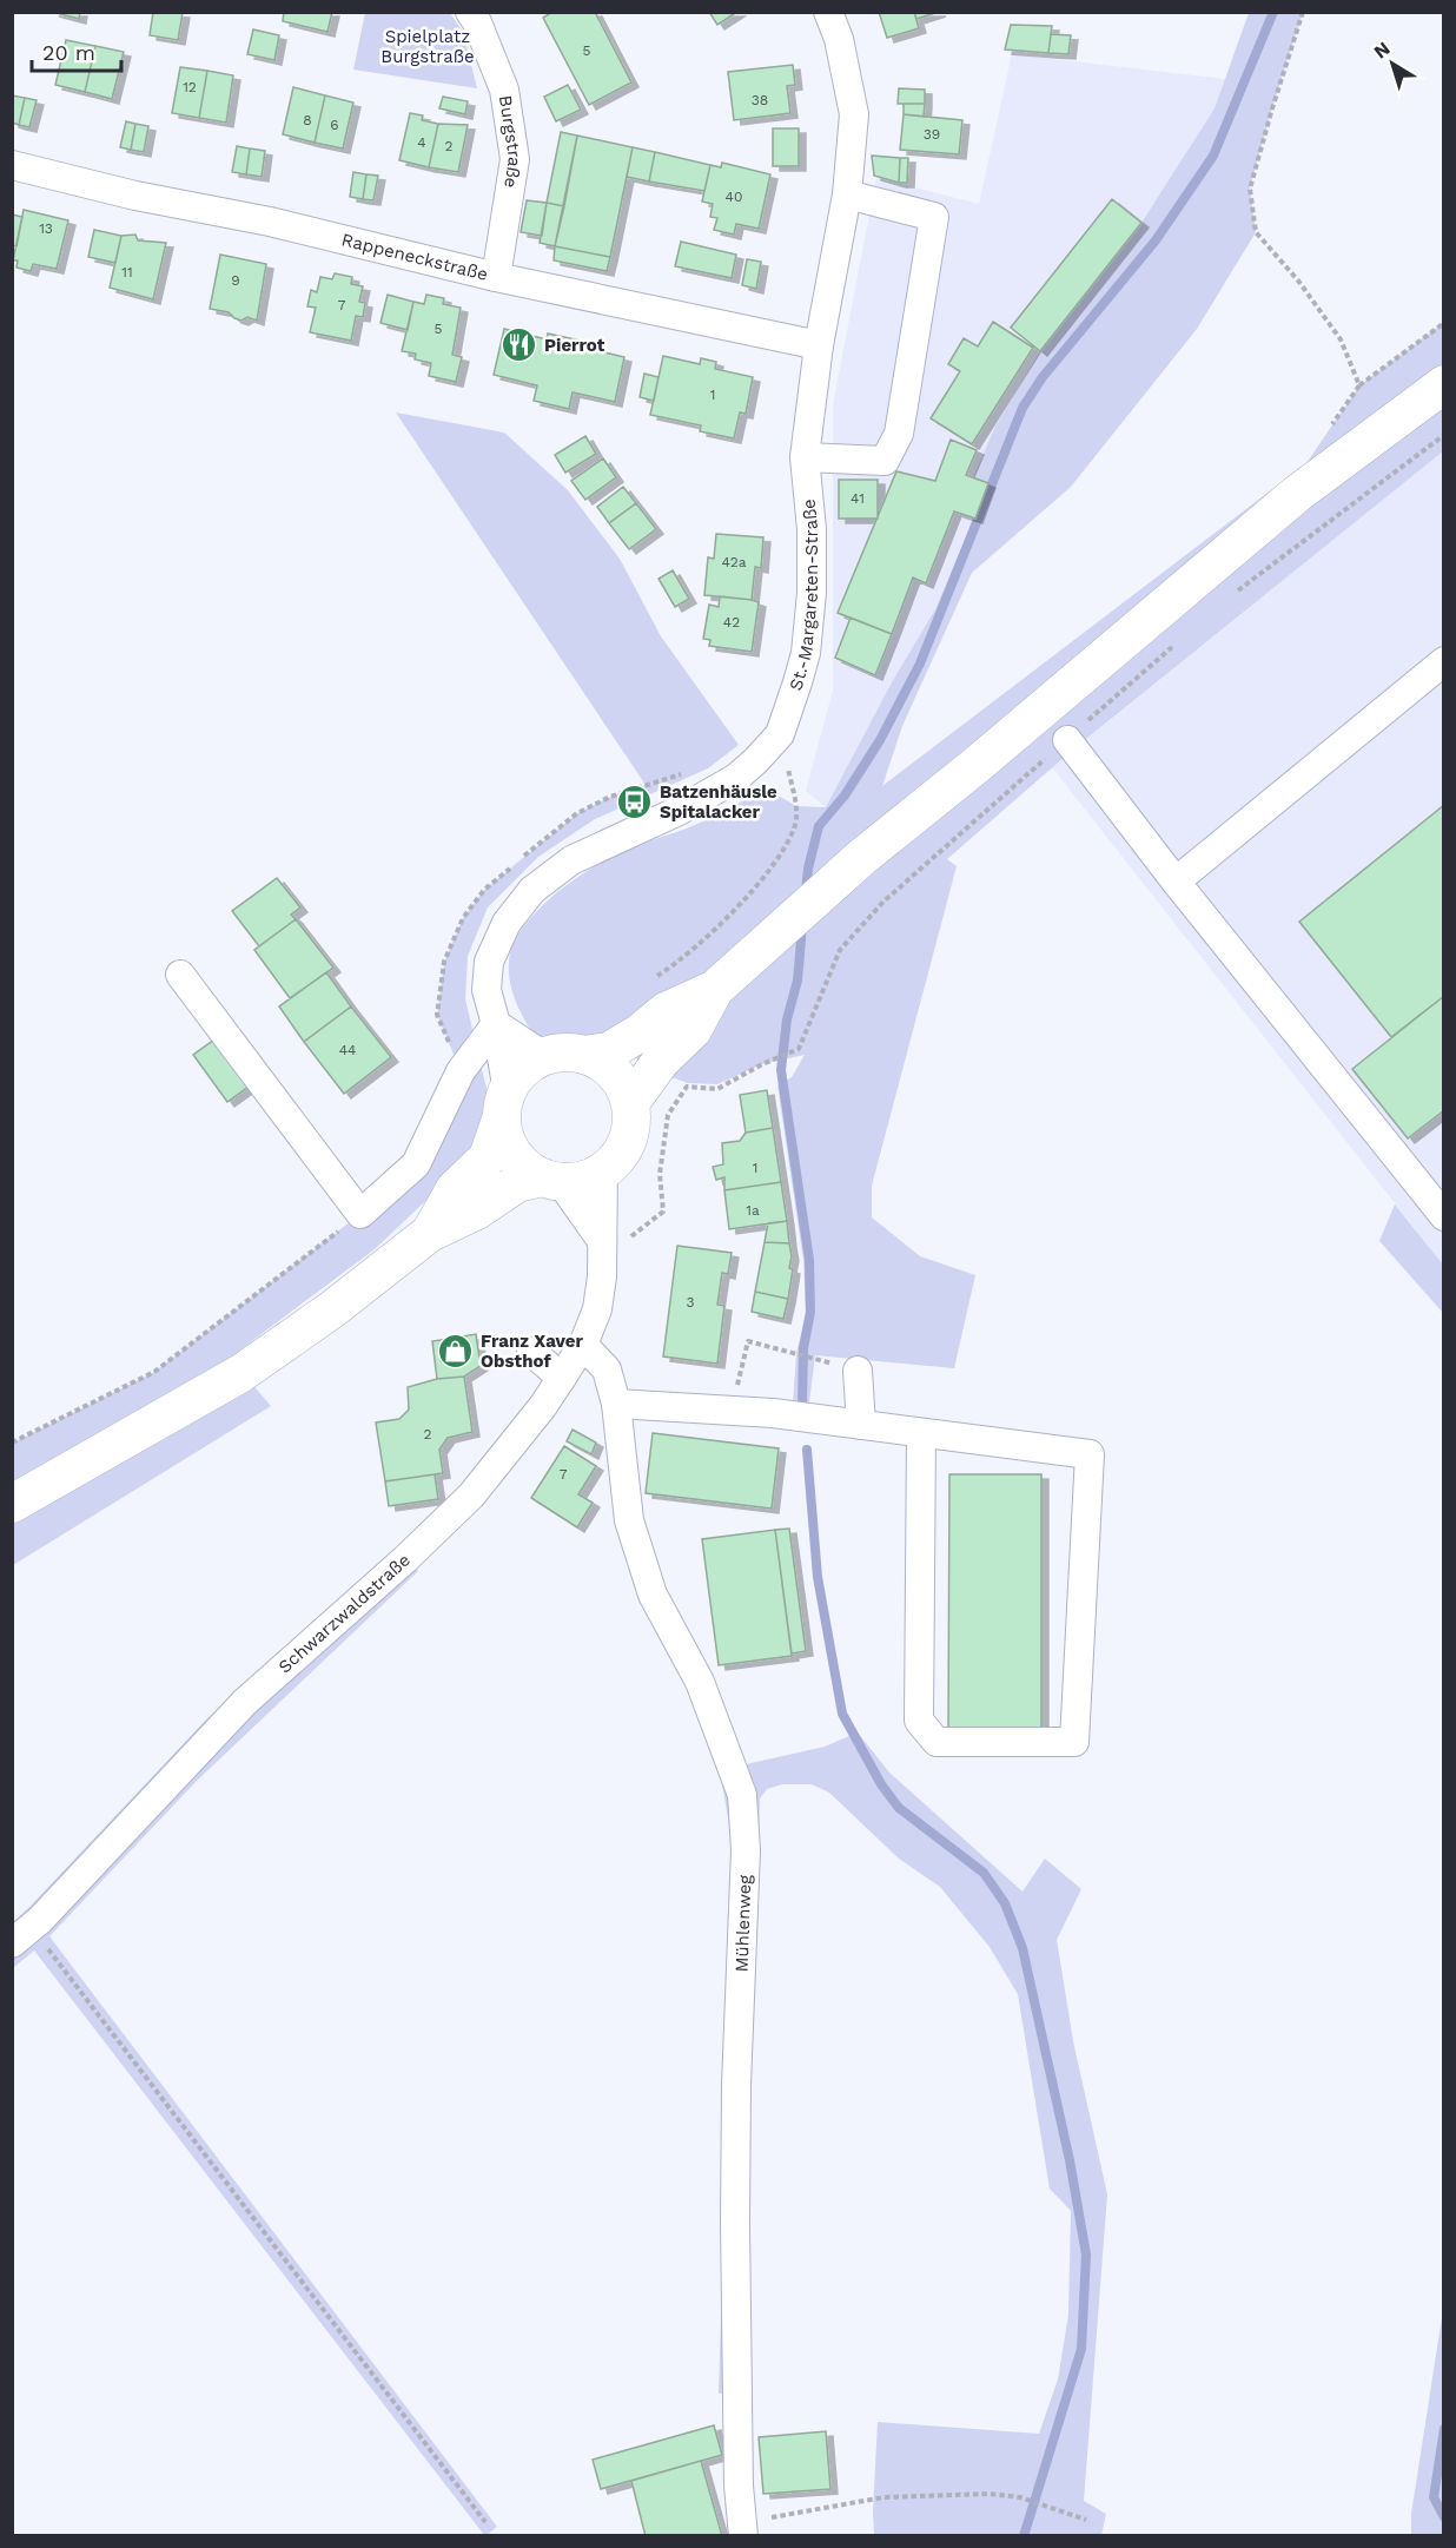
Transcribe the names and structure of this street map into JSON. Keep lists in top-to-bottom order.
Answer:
{
  "streets": {
    "street": [
      "Burgstraße",
      "Rappeneckstraße",
      "St.-Margareten-Straße",
      "Schwarzwaldstraße",
      "Mühlenweg"
    ]
  },
  "crossings": [
    ["Burgstraße", "Rappeneckstraße"],
    ["Rappeneckstraße", "St.-Margareten-Straße"],
    ["St.-Margareten-Straße", "Schwarzwaldstraße"],
    ["Schwarzwaldstraße", "Mühlenweg"]
  ],
  "parks": ["Spielplatz Burgstraße"],
  "places": {
    "restaurant": ["Pierrot"],
    "bus stop": ["Batzenhäusle Spitalacker"],
    "shop": ["Franz Xaver Obsthof"]
  },
  "house_numbers": [
    "5",
    "12",
    "38",
    "8",
    "6",
    "39",
    "4",
    "2",
    "40",
    "13",
    "11",
    "9",
    "7",
    "5",
    "1",
    "41",
    "42a",
    "42",
    "44",
    "1",
    "1a",
    "3",
    "2",
    "7"
  ],
  "scale_bar": "20 m",
  "north": "top left"
}
